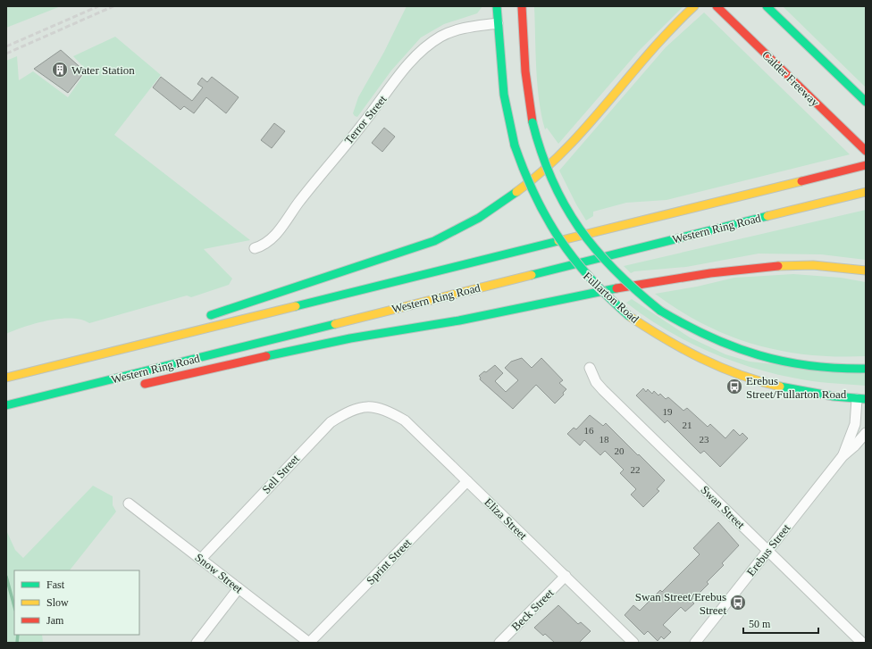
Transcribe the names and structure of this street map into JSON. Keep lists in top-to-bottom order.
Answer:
{
  "streets": {
    "main road": ["Calder Freeway", "Western Ring Road", "Fullarton Road"],
    "street": [
      "Terror Street",
      "Sell Street",
      "Swan Street",
      "Eliza Street",
      "Erebus Street",
      "Sprint Street",
      "Snow Street",
      "Beck Street"
    ]
  },
  "crossings": [
    ["Terror Street", "Fullarton Road"],
    ["Fullarton Road", "Erebus Street"],
    ["Sell Street", "Eliza Street"],
    ["Sell Street", "Snow Street"],
    ["Swan Street", "Erebus Street"],
    ["Eliza Street", "Sprint Street"],
    ["Eliza Street", "Beck Street"],
    ["Sprint Street", "Snow Street"]
  ],
  "places": {
    "building": ["Water Station"],
    "bus stop": ["Erebus Street/Fullarton Road", "Swan Street/Erebus Street"]
  },
  "house_numbers": [
    "19",
    "21",
    "16",
    "18",
    "23",
    "20",
    "22"
  ],
  "legend": ["Fast", "Slow", "Jam"],
  "scale_bar": "50 m"
}
